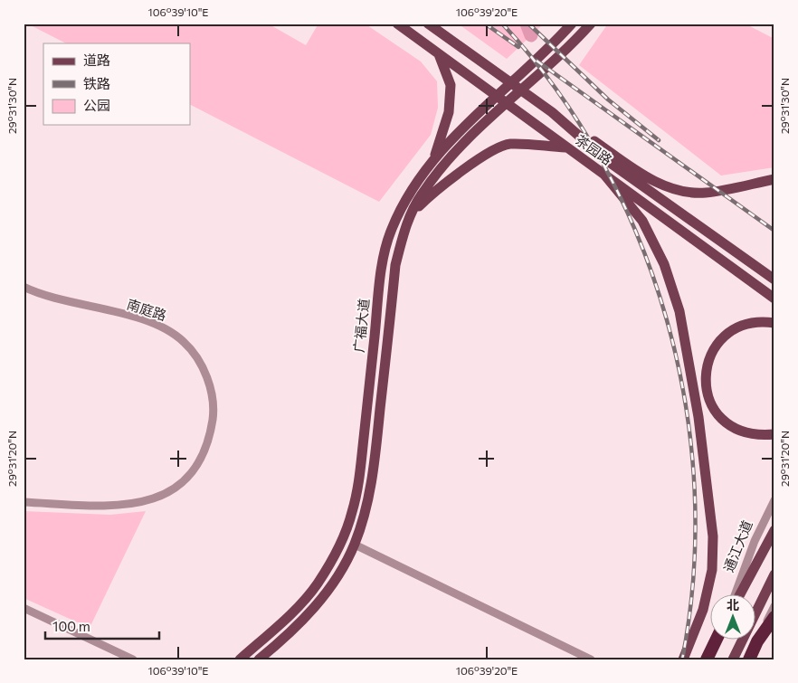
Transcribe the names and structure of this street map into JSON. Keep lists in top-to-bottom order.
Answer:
{
  "streets": {
    "main road": ["茶园路", "广福大道", "通江大道"],
    "street": ["南庭路"]
  },
  "legend": ["道路", "铁路", "公园"],
  "scale_bar": "100 m",
  "north": "top",
  "coordinates": [
    "106°39'10\"E",
    "106°39'20\"E",
    "29°31'30\"N",
    "29°31'20\"N"
  ]
}
